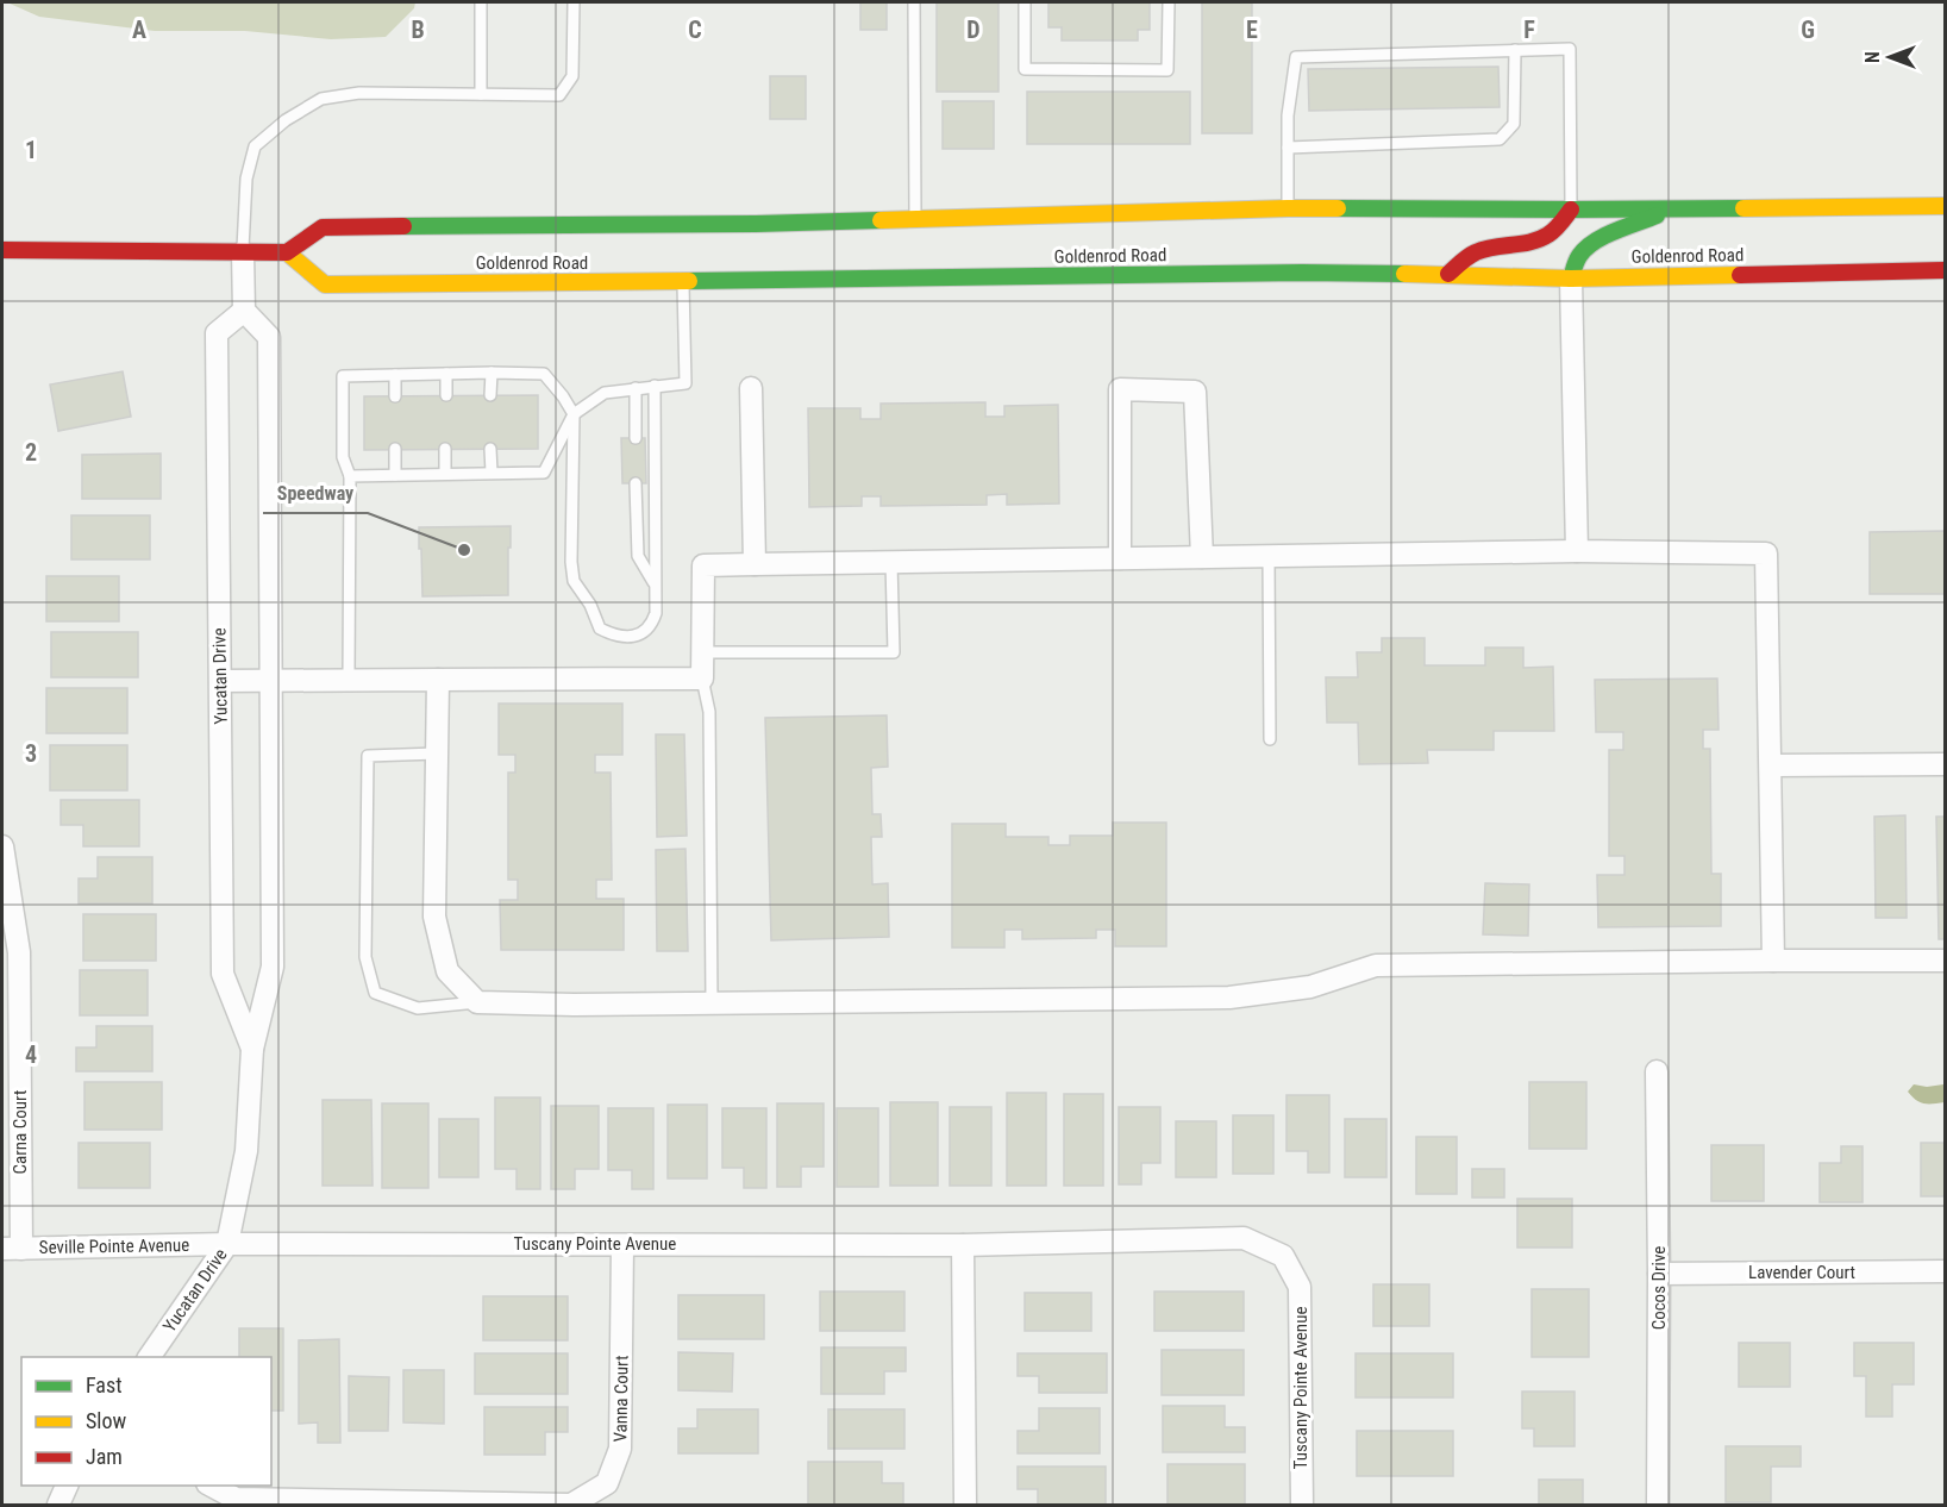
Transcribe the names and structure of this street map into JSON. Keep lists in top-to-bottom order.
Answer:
{
  "streets": {
    "main road": ["Goldenrod Road"],
    "street": [
      "Yucatan Drive",
      "Carna Court",
      "Tuscany Pointe Avenue",
      "Seville Pointe Avenue",
      "Lavender Court",
      "Cocos Drive",
      "Vanna Court"
    ]
  },
  "crossings": [
    ["Yucatan Drive", "Tuscany Pointe Avenue"],
    ["Yucatan Drive", "Seville Pointe Avenue"],
    ["Carna Court", "Seville Pointe Avenue"],
    ["Tuscany Pointe Avenue", "Seville Pointe Avenue"],
    ["Tuscany Pointe Avenue", "Vanna Court"],
    ["Lavender Court", "Cocos Drive"]
  ],
  "places": ["Speedway"],
  "legend": ["Fast", "Slow", "Jam"],
  "north": "left",
  "grid": {
    "columns": [
      "A",
      "B",
      "C",
      "D",
      "E",
      "F",
      "G"
    ],
    "rows": [
      "1",
      "2",
      "3",
      "4"
    ]
  }
}
